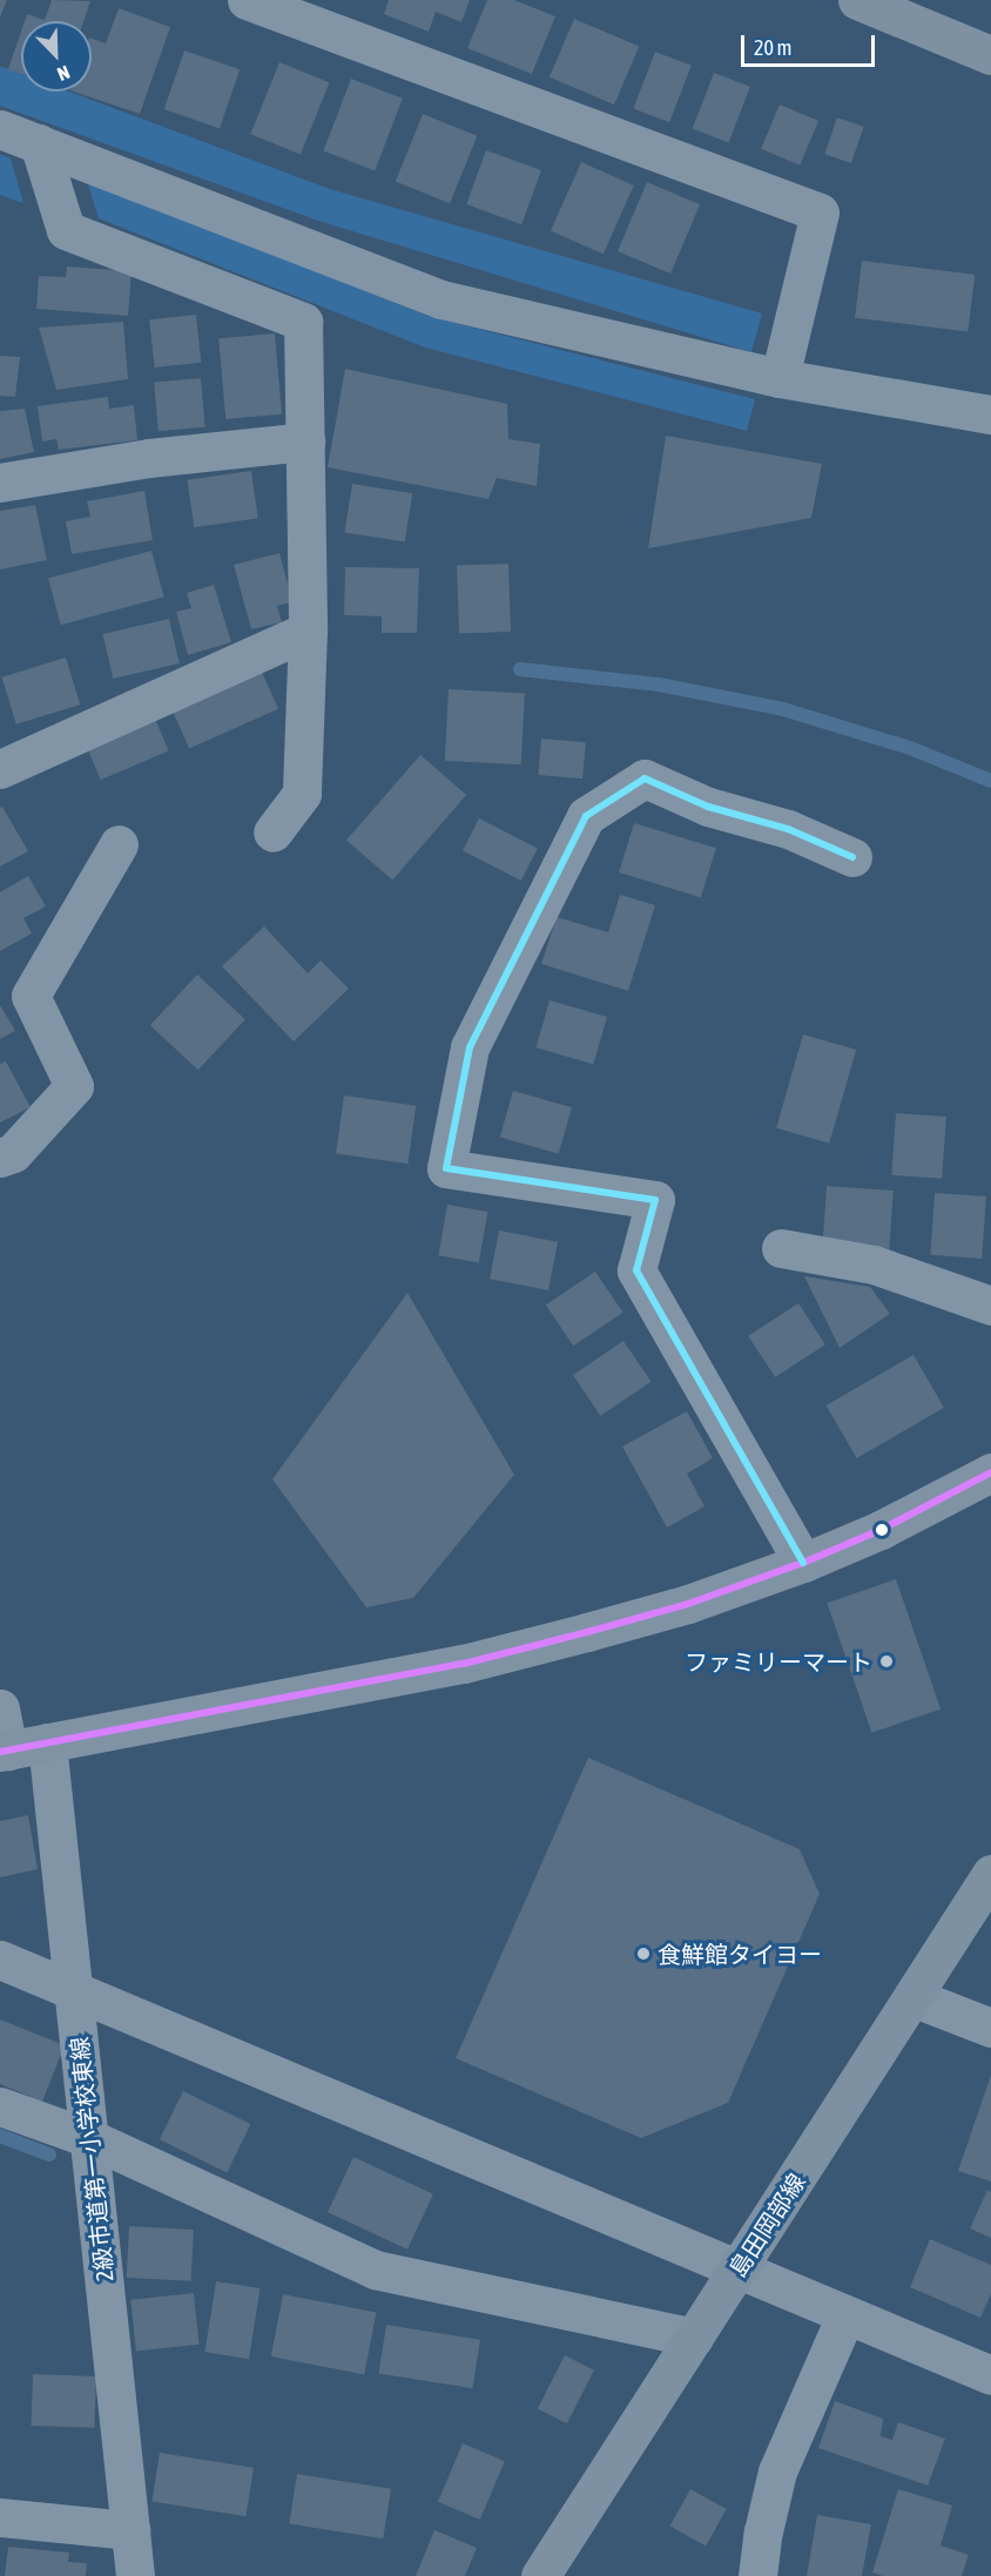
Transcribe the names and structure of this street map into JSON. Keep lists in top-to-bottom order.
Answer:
{
  "streets": {
    "main road": ["島田岡部線"],
    "street": ["2級市道第一小学校東線"]
  },
  "places": ["ファミリーマート", "食鮮館タイヨー"],
  "lines": ["transit line 20"],
  "scale_bar": "20 m",
  "north": "bottom right"
}
